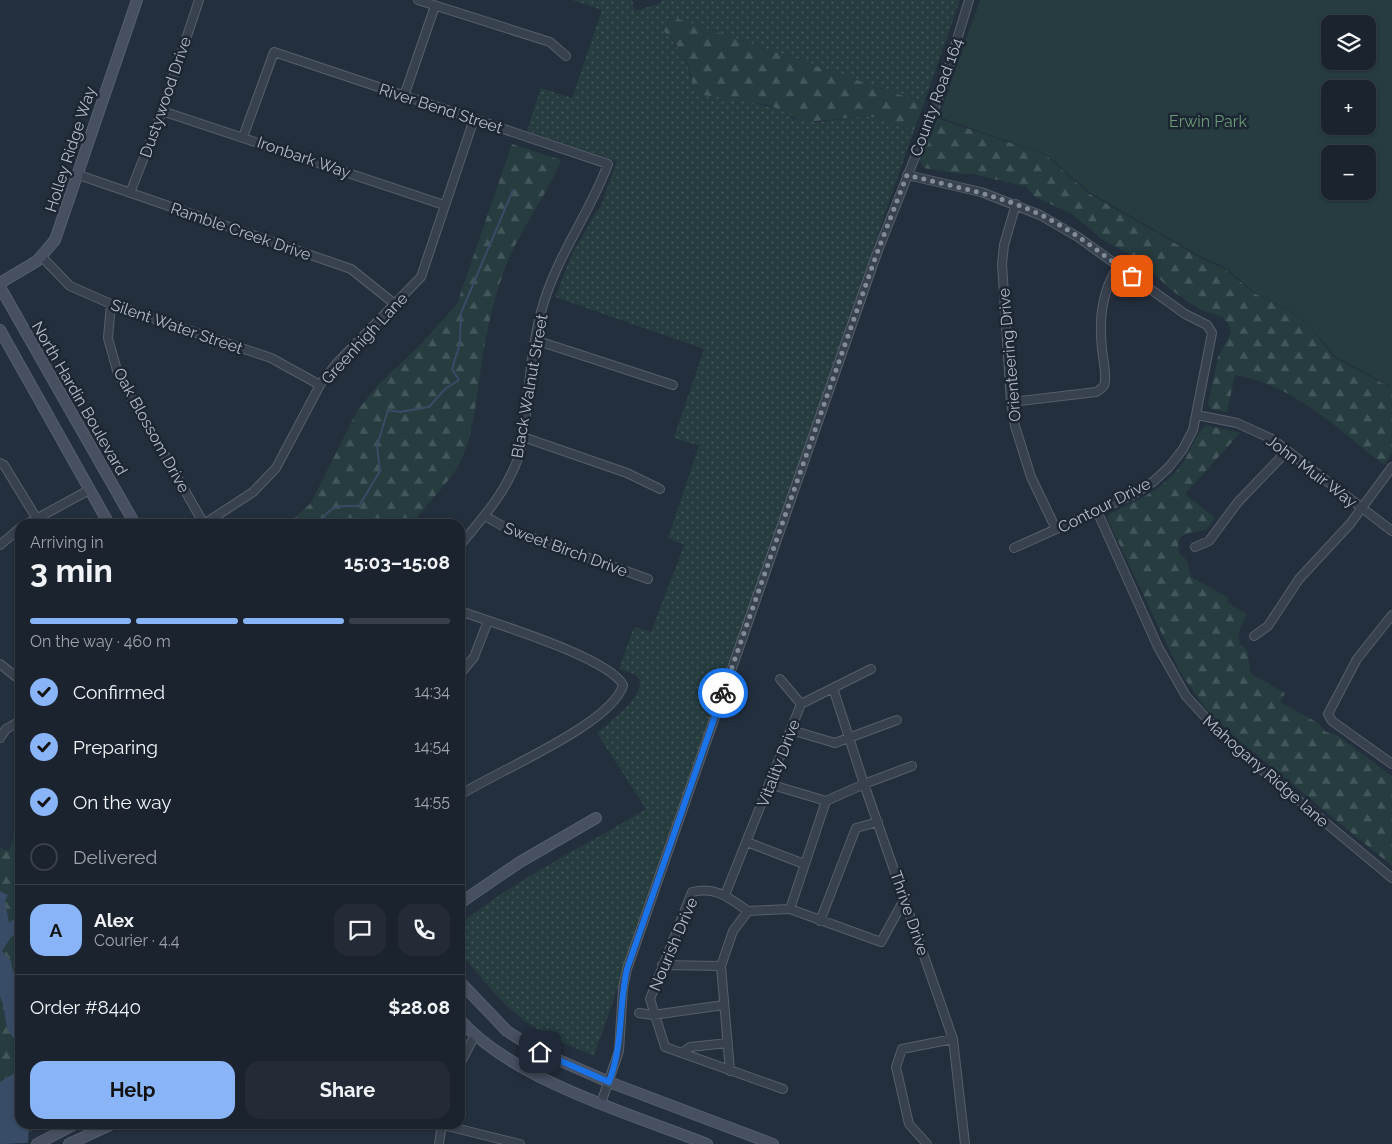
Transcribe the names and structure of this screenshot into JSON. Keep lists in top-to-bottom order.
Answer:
{
  "streets": {
    "street": [
      "Dustywood Drive",
      "County Road 164",
      "River Bend Street",
      "Holley Ridge Way",
      "Ironbark Way",
      "Ramble Creek Drive",
      "Silent Water Street",
      "Greenhigh Lane",
      "Orienteering Drive",
      "Black Walnut Street",
      "North Hardin Boulevard",
      "Oak Blossom Drive",
      "John Muir Way",
      "Contour Drive",
      "Sweet Birch Drive",
      "Vitality Drive",
      "Mahogany Ridge lane",
      "Thrive Drive",
      "Nourish Drive"
    ]
  },
  "crossings": [
    ["Dustywood Drive", "Ironbark Way"],
    ["Dustywood Drive", "Ramble Creek Drive"],
    ["River Bend Street", "Ironbark Way"],
    ["River Bend Street", "Greenhigh Lane"],
    ["River Bend Street", "Black Walnut Street"],
    ["Holley Ridge Way", "Ramble Creek Drive"],
    ["Holley Ridge Way", "Silent Water Street"],
    ["Ironbark Way", "Greenhigh Lane"],
    ["Ramble Creek Drive", "Greenhigh Lane"],
    ["Silent Water Street", "Greenhigh Lane"],
    ["Silent Water Street", "Oak Blossom Drive"],
    ["Orienteering Drive", "Contour Drive"],
    ["Black Walnut Street", "Sweet Birch Drive"],
    ["John Muir Way", "Contour Drive"],
    ["Contour Drive", "Mahogany Ridge lane"],
    ["Vitality Drive", "Thrive Drive"],
    ["Vitality Drive", "Nourish Drive"]
  ],
  "parks": ["Erwin Park"],
  "page": {
    "map_buttons": ["+", "−"],
    "heading": ["3 min", "Arriving in", "15:03–15:08"],
    "panel": [
      "Alex",
      "Courier · 4.4",
      "Order #8440",
      "$28.08"
    ],
    "bar": "On the way · 460 m",
    "list": [
      ["Confirmed", "14:34"],
      ["Preparing", "14:54"],
      ["On the way", "14:55"],
      "Delivered"
    ],
    "round": "A",
    "buttons": ["Help", "Share"]
  }
}
